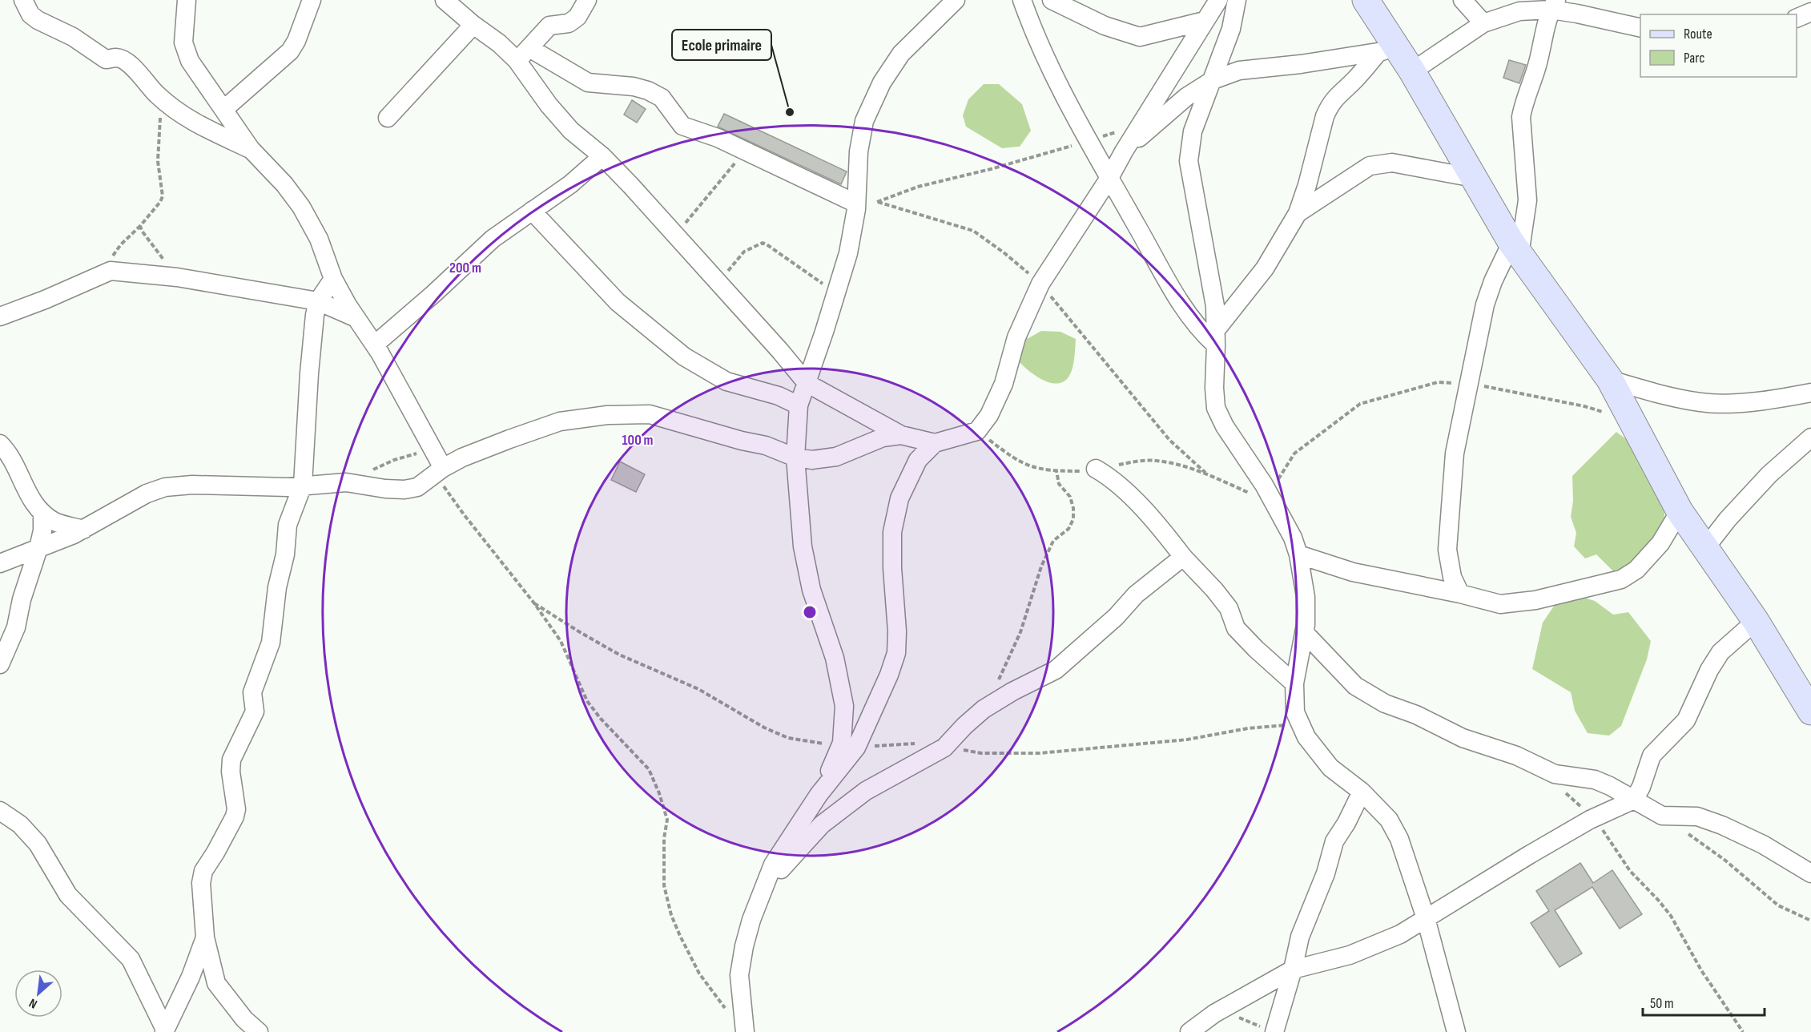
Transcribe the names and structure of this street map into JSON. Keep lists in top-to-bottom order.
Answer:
{
  "places": ["Ecole primaire"],
  "legend": ["Route", "Parc"],
  "scale_bar": "50 m",
  "north": "bottom left",
  "rings": ["200 m", "100 m"]
}
